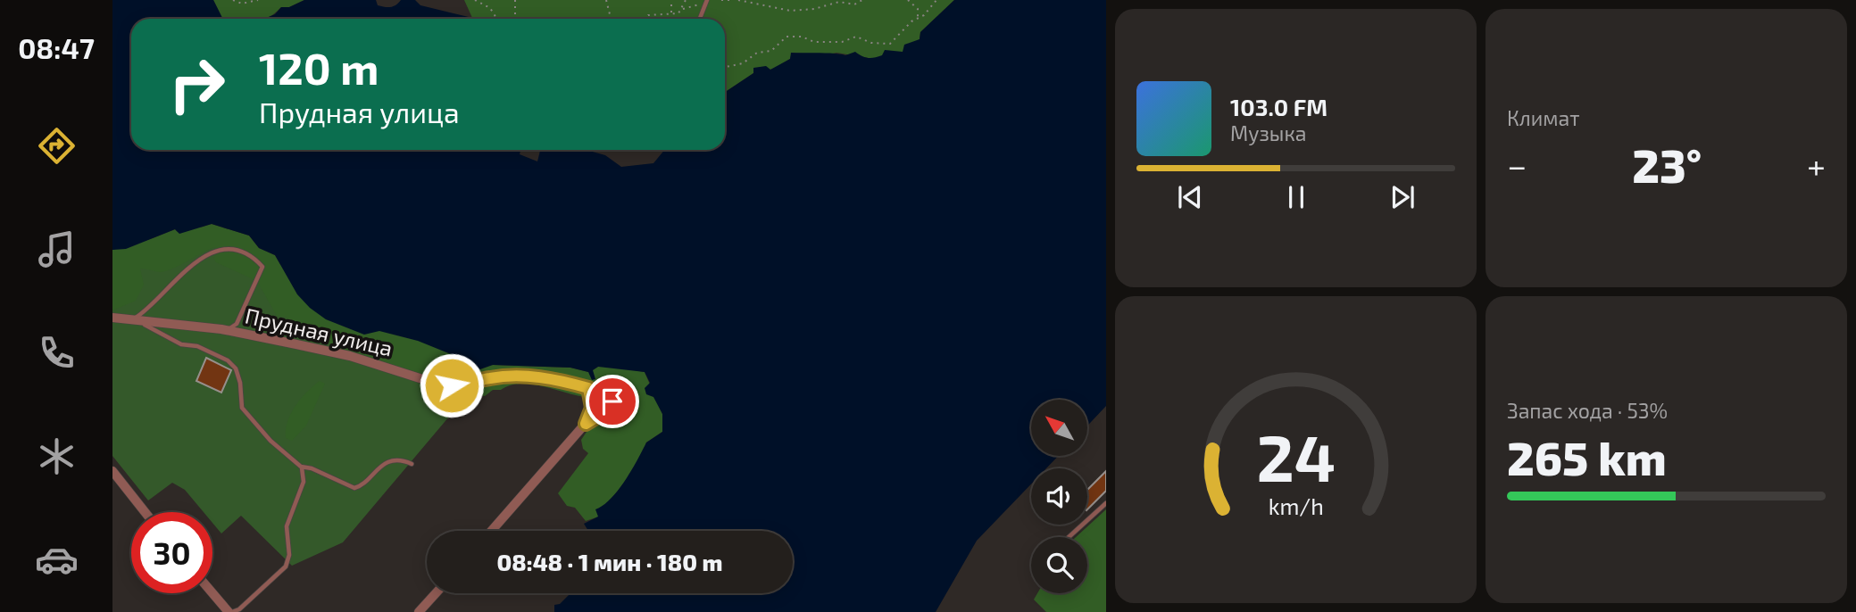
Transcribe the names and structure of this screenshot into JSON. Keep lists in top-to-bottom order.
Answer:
{
  "streets": {
    "street": ["Прудная улица"]
  },
  "north": "top left",
  "page": {
    "tabs": "08:47",
    "tile": [
      "Климат",
      ["Запас хода · 53%", "265 km"]
    ],
    "turn": ["120 m", "Прудная улица"],
    "song": ["103.0 FM", "Музыка"],
    "heat": ["−", "23°", "+"],
    "limit": "30",
    "trip": "08:48 · 1 мин · 180 m",
    "gauge": ["24", "km/h"]
  }
}
